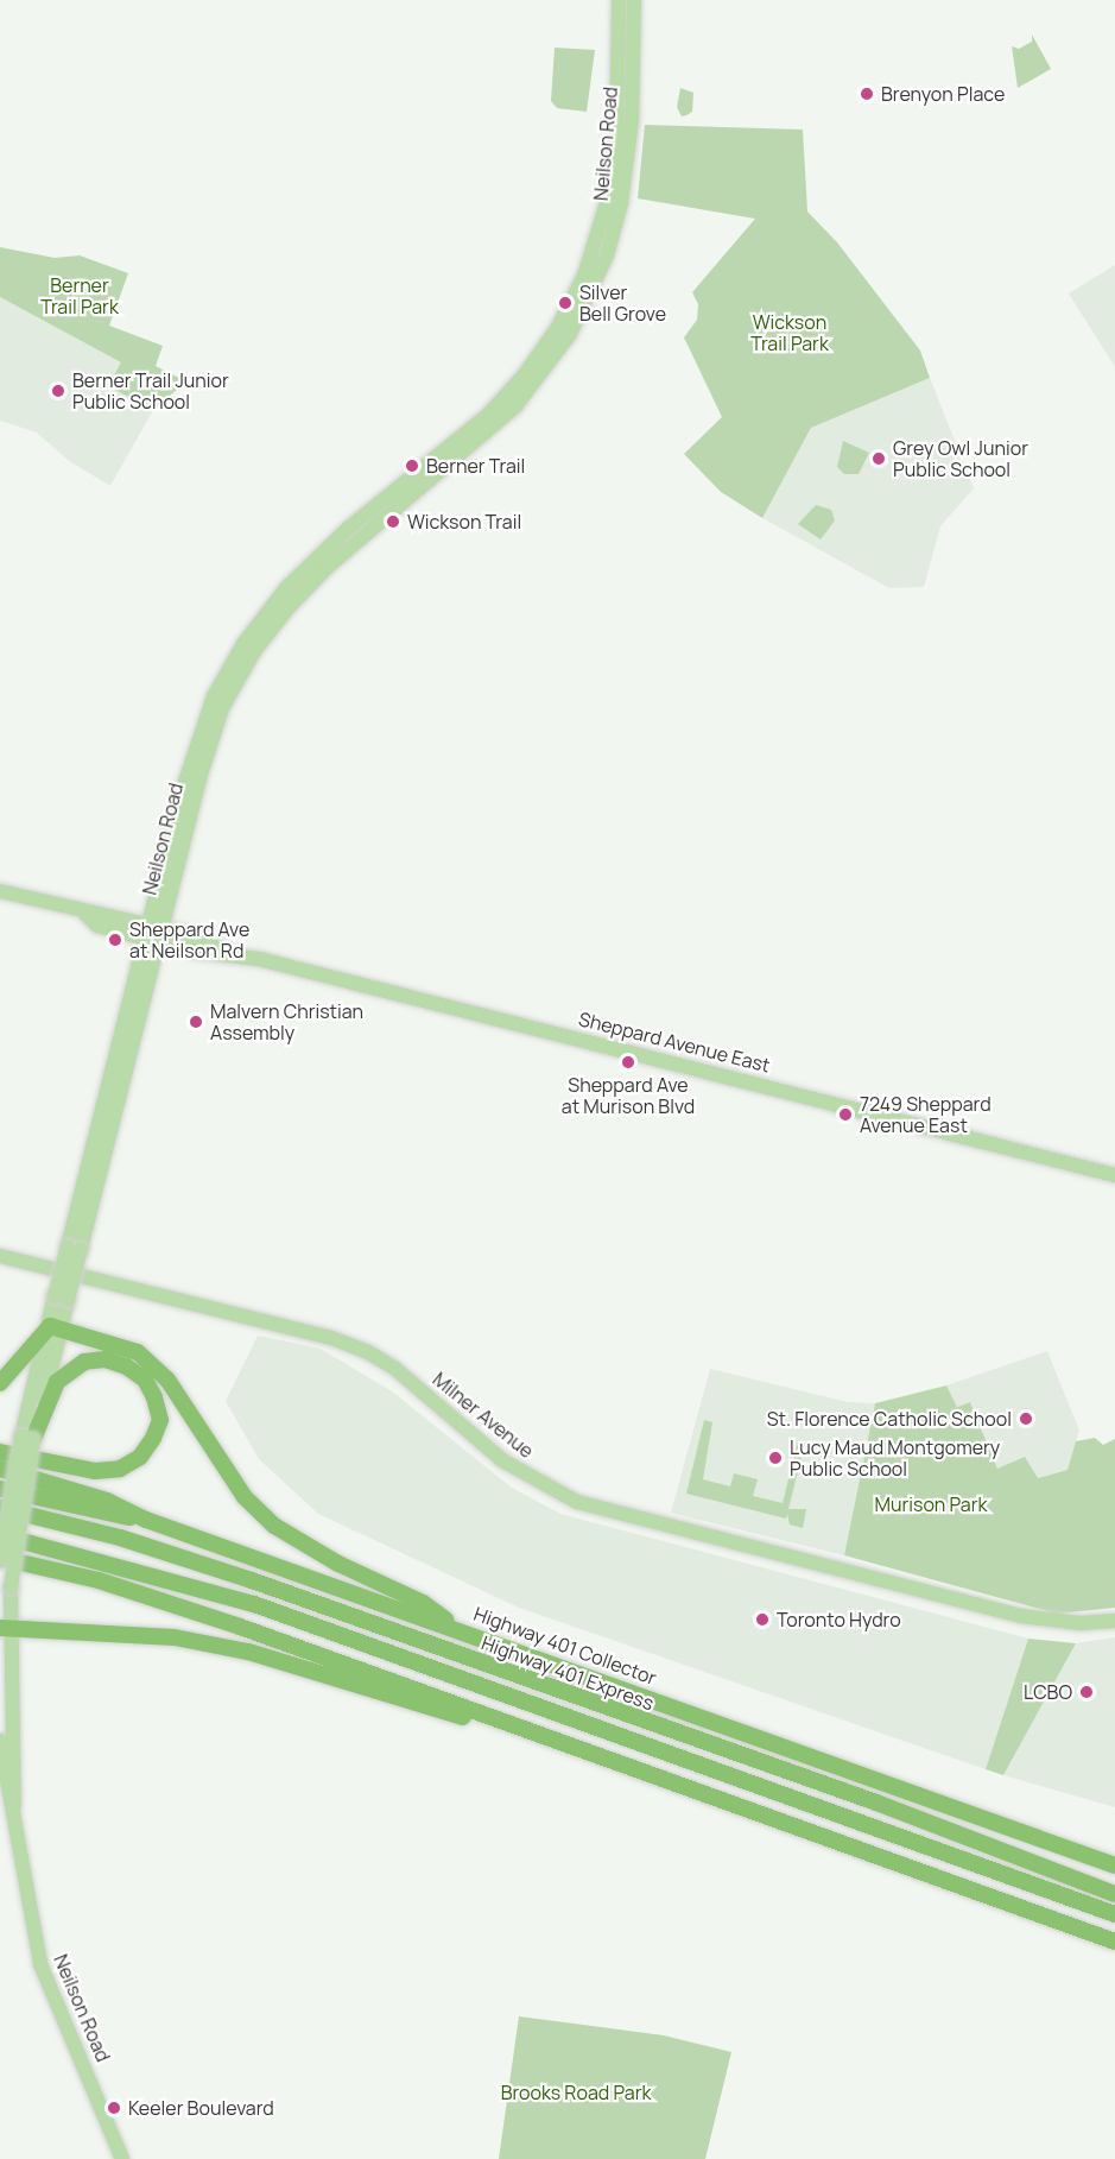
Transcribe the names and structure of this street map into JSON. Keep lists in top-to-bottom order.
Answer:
{
  "streets": {
    "highway": ["Highway 401 Collector", "Highway 401 Express"],
    "main road": ["Neilson Road", "Sheppard Avenue East", "Milner Avenue"]
  },
  "crossings": [
    ["Neilson Road", "Sheppard Avenue East"]
  ],
  "parks": [
    "Berner Trail Park",
    "Wickson Trail Park",
    "Murison Park",
    "Brooks Road Park"
  ],
  "places": [
    "Brenyon Place",
    "Silver Bell Grove",
    "Berner Trail Junior Public School",
    "Grey Owl Junior Public School",
    "Berner Trail",
    "Wickson Trail",
    "Sheppard Ave at Neilson Rd",
    "Malvern Christian Assembly",
    "Sheppard Ave at Murison Blvd",
    "7249 Sheppard Avenue East",
    "St. Florence Catholic School",
    "Lucy Maud Montgomery Public School",
    "Toronto Hydro",
    "LCBO",
    "Keeler Boulevard"
  ]
}
